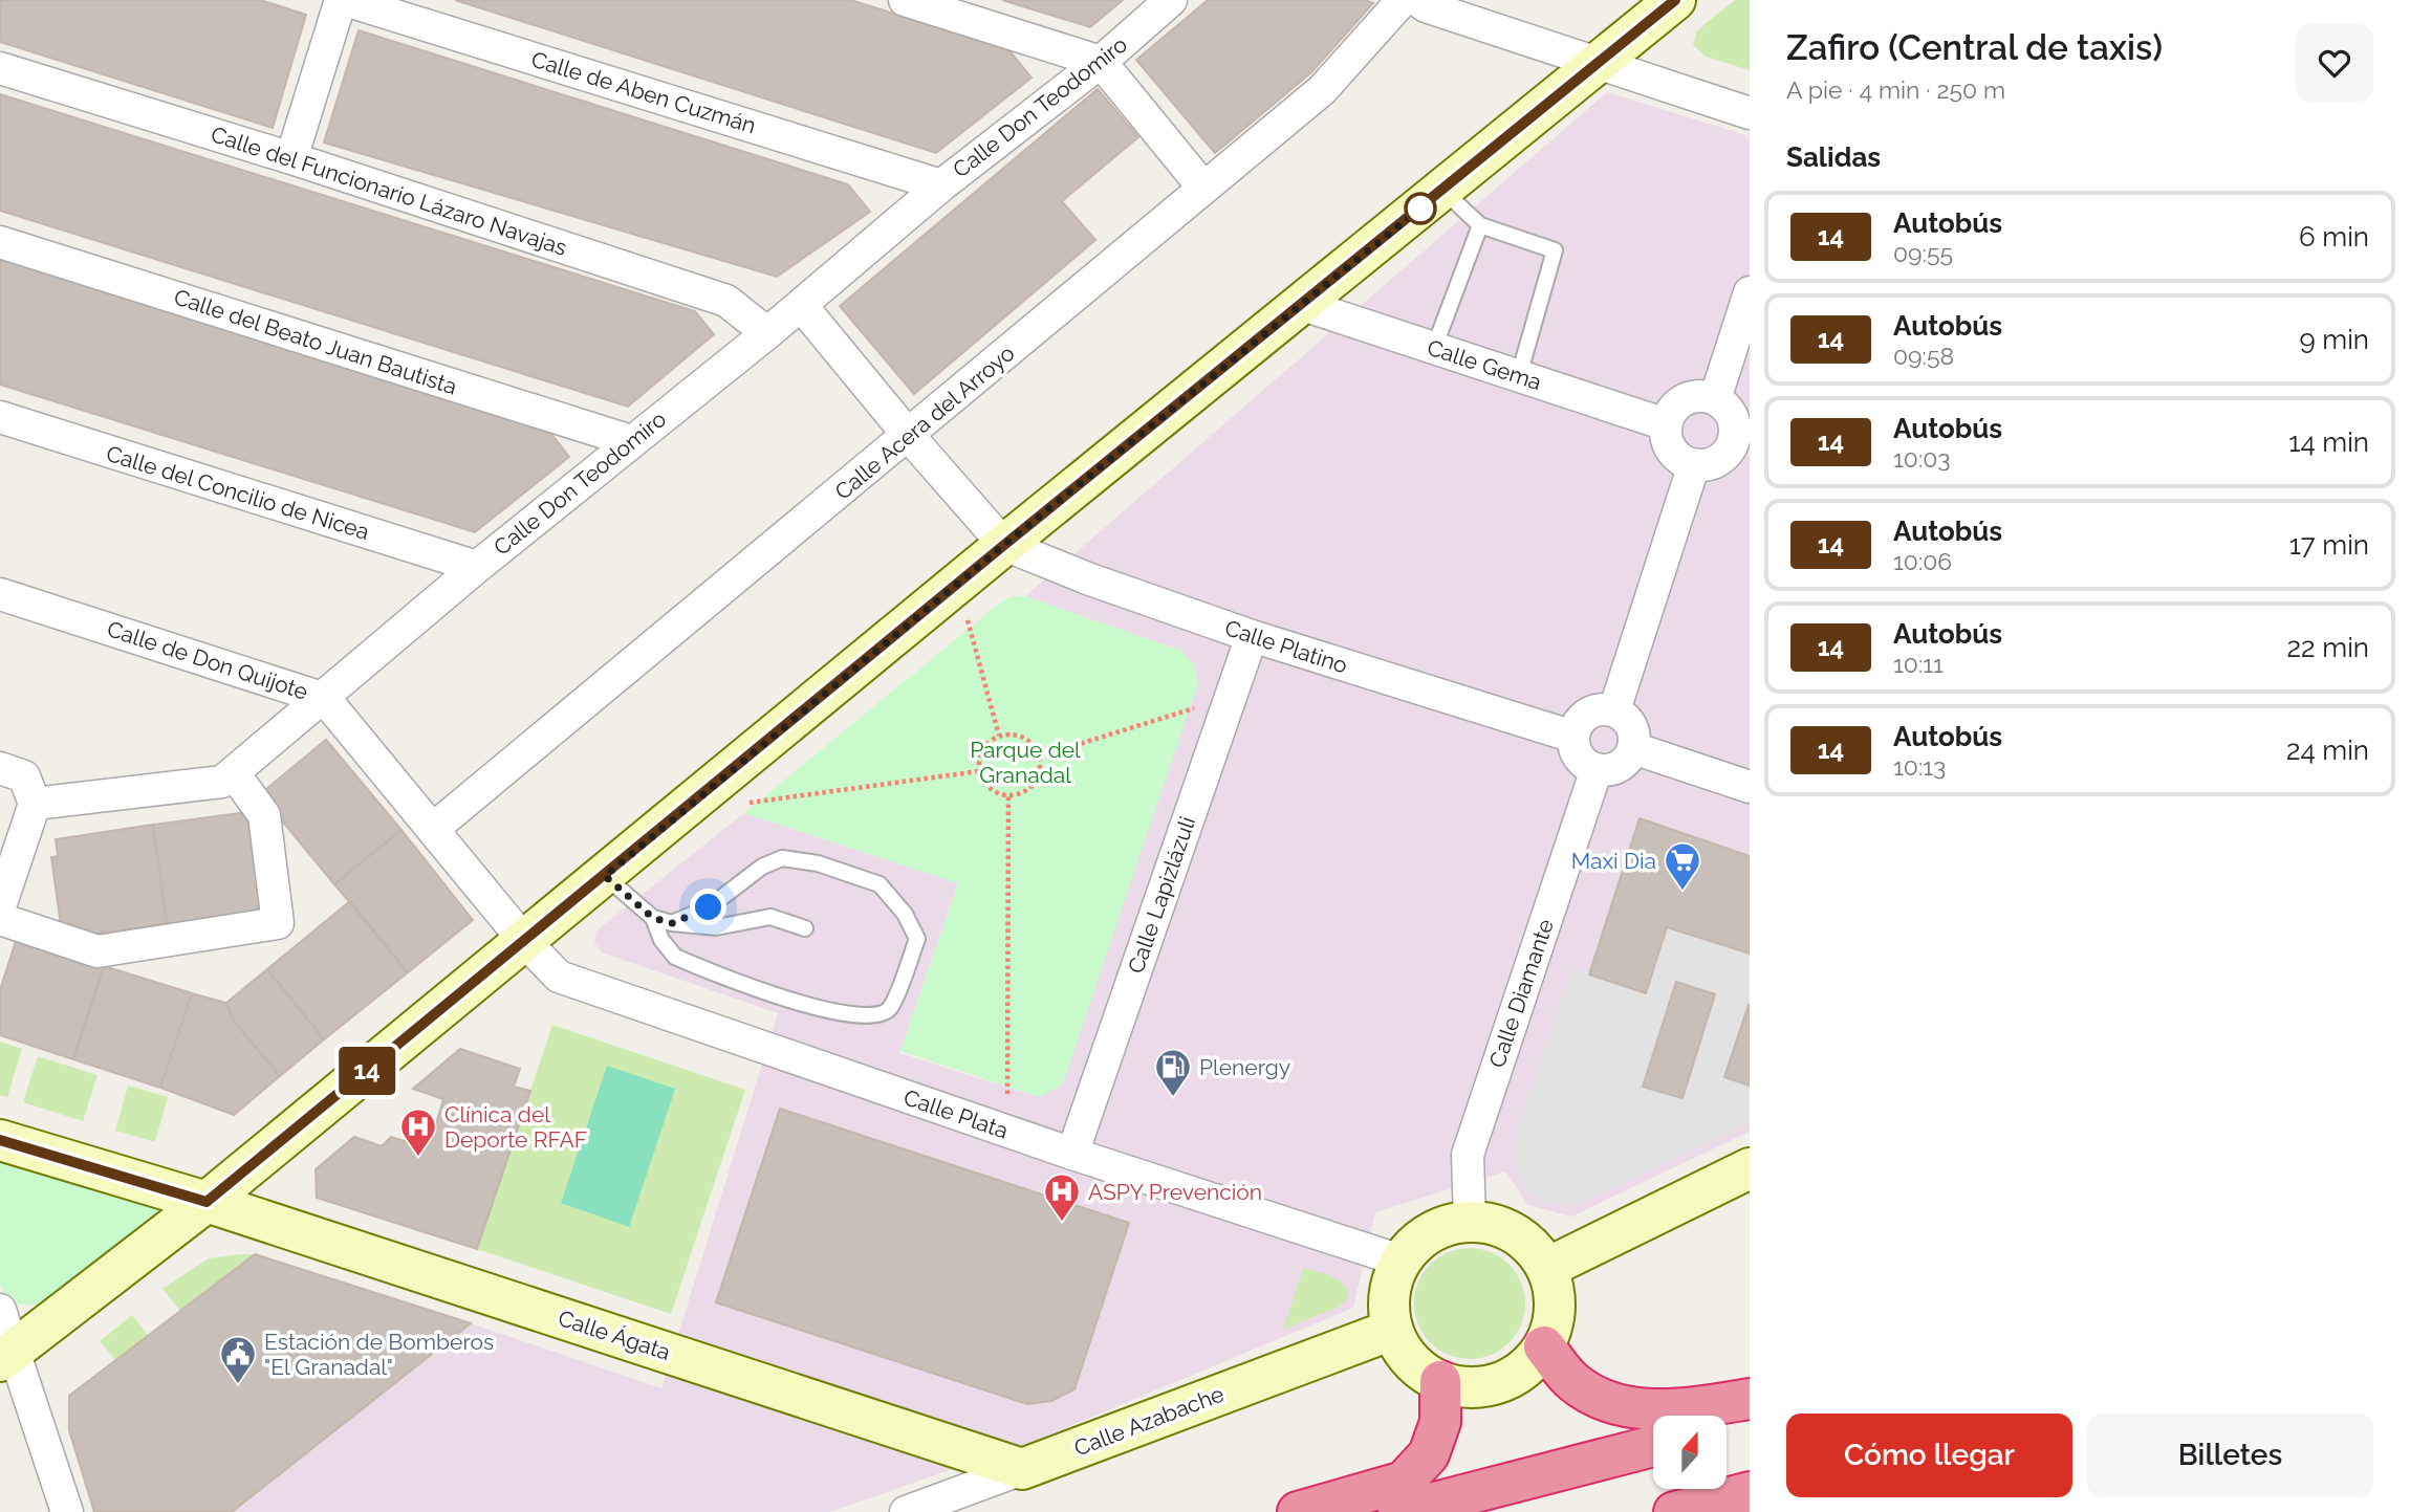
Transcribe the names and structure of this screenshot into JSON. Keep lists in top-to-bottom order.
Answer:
{
  "streets": {
    "street": [
      "Calle de Aben Cuzmán",
      "Calle Don Teodomiro",
      "Calle del Funcionario Lázaro Navajas",
      "Calle del Beato Juan Bautista",
      "Calle Gema",
      "Calle Acera del Arroyo",
      "Calle del Concilio de Nicea",
      "Calle Platino",
      "Calle de Don Quijote",
      "Calle Lapizlázuli",
      "Calle Diamante",
      "Calle Plata",
      "Calle Ágata",
      "Calle Azabache"
    ]
  },
  "crossings": [
    ["Calle de Aben Cuzmán", "Calle Don Teodomiro"],
    ["Calle Don Teodomiro", "Calle del Funcionario Lázaro Navajas"],
    ["Calle Don Teodomiro", "Calle del Beato Juan Bautista"],
    ["Calle Don Teodomiro", "Calle del Concilio de Nicea"],
    ["Calle Don Teodomiro", "Calle de Don Quijote"],
    ["Calle Acera del Arroyo", "Calle de Don Quijote"],
    ["Calle Platino", "Calle Lapizlázuli"],
    ["Calle Platino", "Calle Diamante"],
    ["Calle de Don Quijote", "Calle Plata"],
    ["Calle Lapizlázuli", "Calle Plata"],
    ["Calle Diamante", "Calle Plata"],
    ["Calle Diamante", "Calle Azabache"],
    ["Calle Plata", "Calle Azabache"],
    ["Calle Ágata", "Calle Azabache"]
  ],
  "parks": ["Parque del Granadal"],
  "places": {
    "supermarket": ["Maxi Dia"],
    "fuel station": ["Plenergy"],
    "hospital": ["Clínica del Deporte RFAF", "ASPY Prevención"],
    "public building": ["Estación de Bomberos \"El Granadal\""]
  },
  "lines": ["bus line 14"],
  "north": "top",
  "page": {
    "on_map": "14",
    "heading": [
      ["Zafiro (Central de taxis)", "A pie · 4 min · 250 m"],
      "Salidas"
    ],
    "list": [
      {
        "mark": "14",
        "name": "Autobús",
        "note": "09:55",
        "value": "6 min"
      },
      {
        "mark": "14",
        "name": "Autobús",
        "note": "09:58",
        "value": "9 min"
      },
      {
        "mark": "14",
        "name": "Autobús",
        "note": "10:03",
        "value": "14 min"
      },
      {
        "mark": "14",
        "name": "Autobús",
        "note": "10:06",
        "value": "17 min"
      },
      {
        "mark": "14",
        "name": "Autobús",
        "note": "10:11",
        "value": "22 min"
      },
      {
        "mark": "14",
        "name": "Autobús",
        "note": "10:13",
        "value": "24 min"
      }
    ],
    "buttons": ["Cómo llegar", "Billetes"]
  }
}
